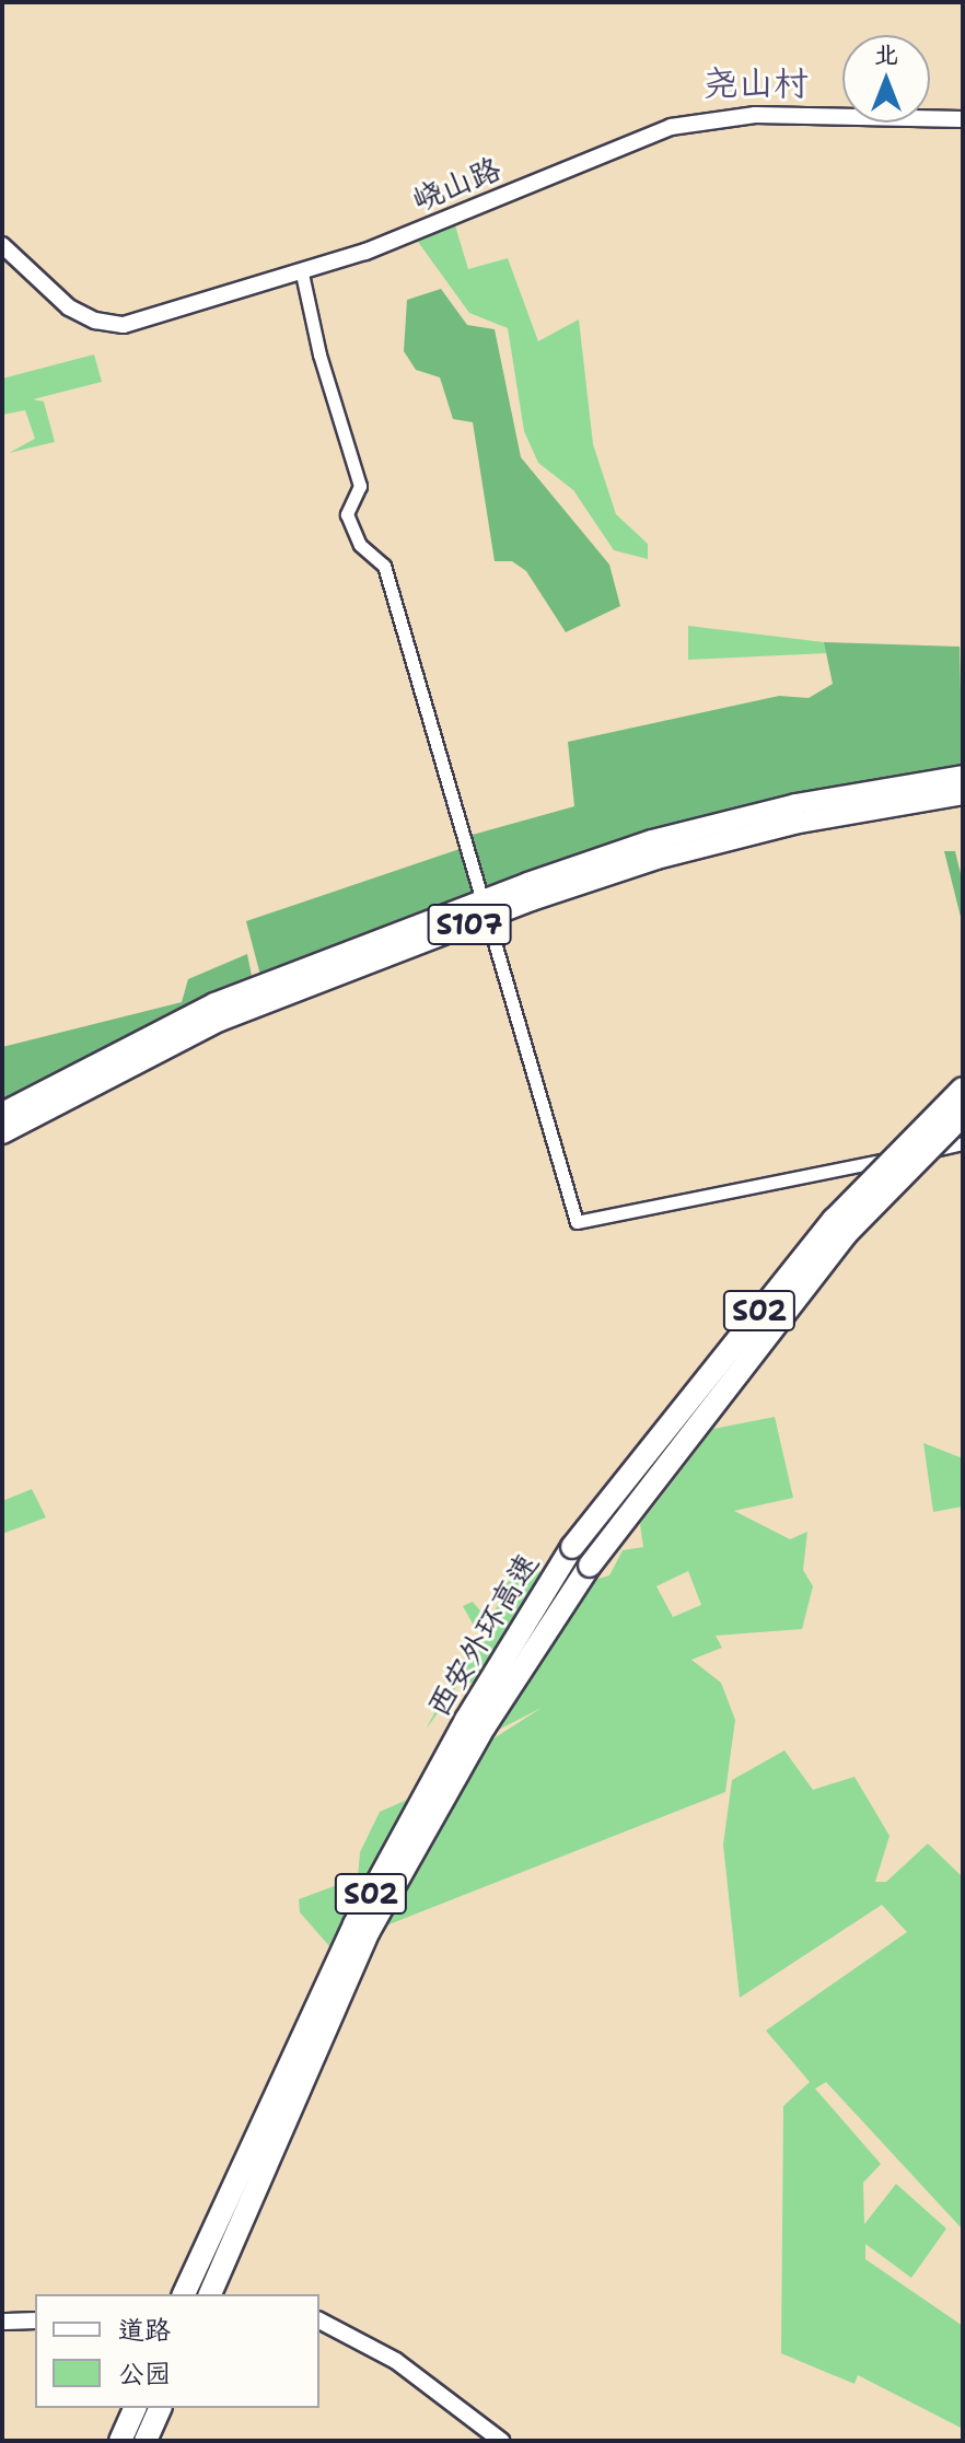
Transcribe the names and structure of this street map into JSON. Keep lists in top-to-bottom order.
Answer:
{
  "streets": {
    "highway": ["S107", "S02", "西安外环高速"],
    "street": ["峣山路"]
  },
  "districts": ["尧山村"],
  "legend": ["道路", "公园"],
  "north": "top"
}
